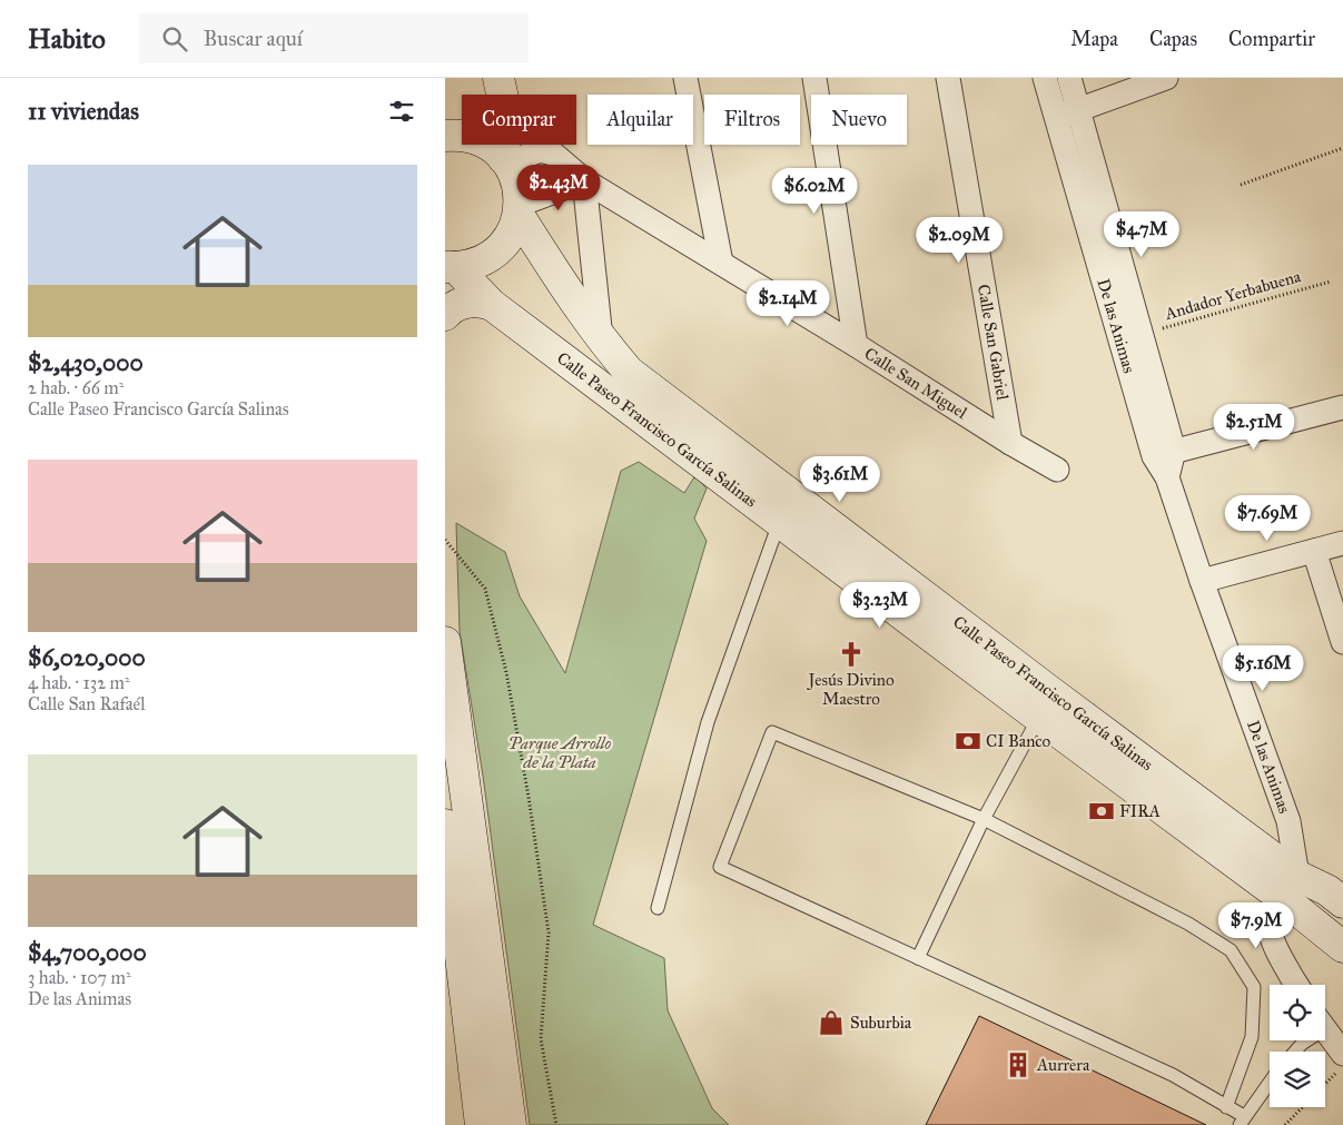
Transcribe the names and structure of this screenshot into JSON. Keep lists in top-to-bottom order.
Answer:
{
  "streets": {
    "main road": ["Calle Paseo Francisco García Salinas"],
    "street": ["De las Animas", "Calle San Gabriel", "Calle San Miguel"],
    "path": ["Andador Yerbabuena"]
  },
  "crossings": [
    ["Andador Yerbabuena", "De las Animas"],
    ["De las Animas", "Calle Paseo Francisco García Salinas"],
    ["Calle San Gabriel", "Calle San Miguel"],
    ["Calle San Miguel", "Calle Paseo Francisco García Salinas"]
  ],
  "parks": ["Parque Arrollo de la Plata"],
  "places": {
    "church": ["Jesús Divino Maestro"],
    "bank": ["CI Banco", "FIRA"],
    "shop": ["Suburbia"],
    "building": ["Aurrera"]
  },
  "page": {
    "header": "Habito",
    "search": "Buscar aquí",
    "nav": ["Mapa", "Capas", "Compartir"],
    "heading": "11 viviendas",
    "chip": [
      "Comprar",
      "Alquilar",
      "Filtros",
      "Nuevo"
    ],
    "list": [
      {
        "name": "$2,430,000",
        "note": "2 hab. · 66 m² · Calle Paseo Francisco García Salinas"
      },
      {
        "name": "$6,020,000",
        "note": "4 hab. · 132 m² · Calle San Rafaél"
      },
      {
        "name": "$4,700,000",
        "note": "3 hab. · 107 m² · De las Animas"
      }
    ],
    "price": [
      "$2.43M",
      "$6.02M",
      "$4.7M",
      "$2.09M",
      "$2.14M",
      "$2.51M",
      "$3.61M",
      "$7.69M",
      "$3.23M",
      "$5.16M",
      "$7.9M"
    ]
  }
}
